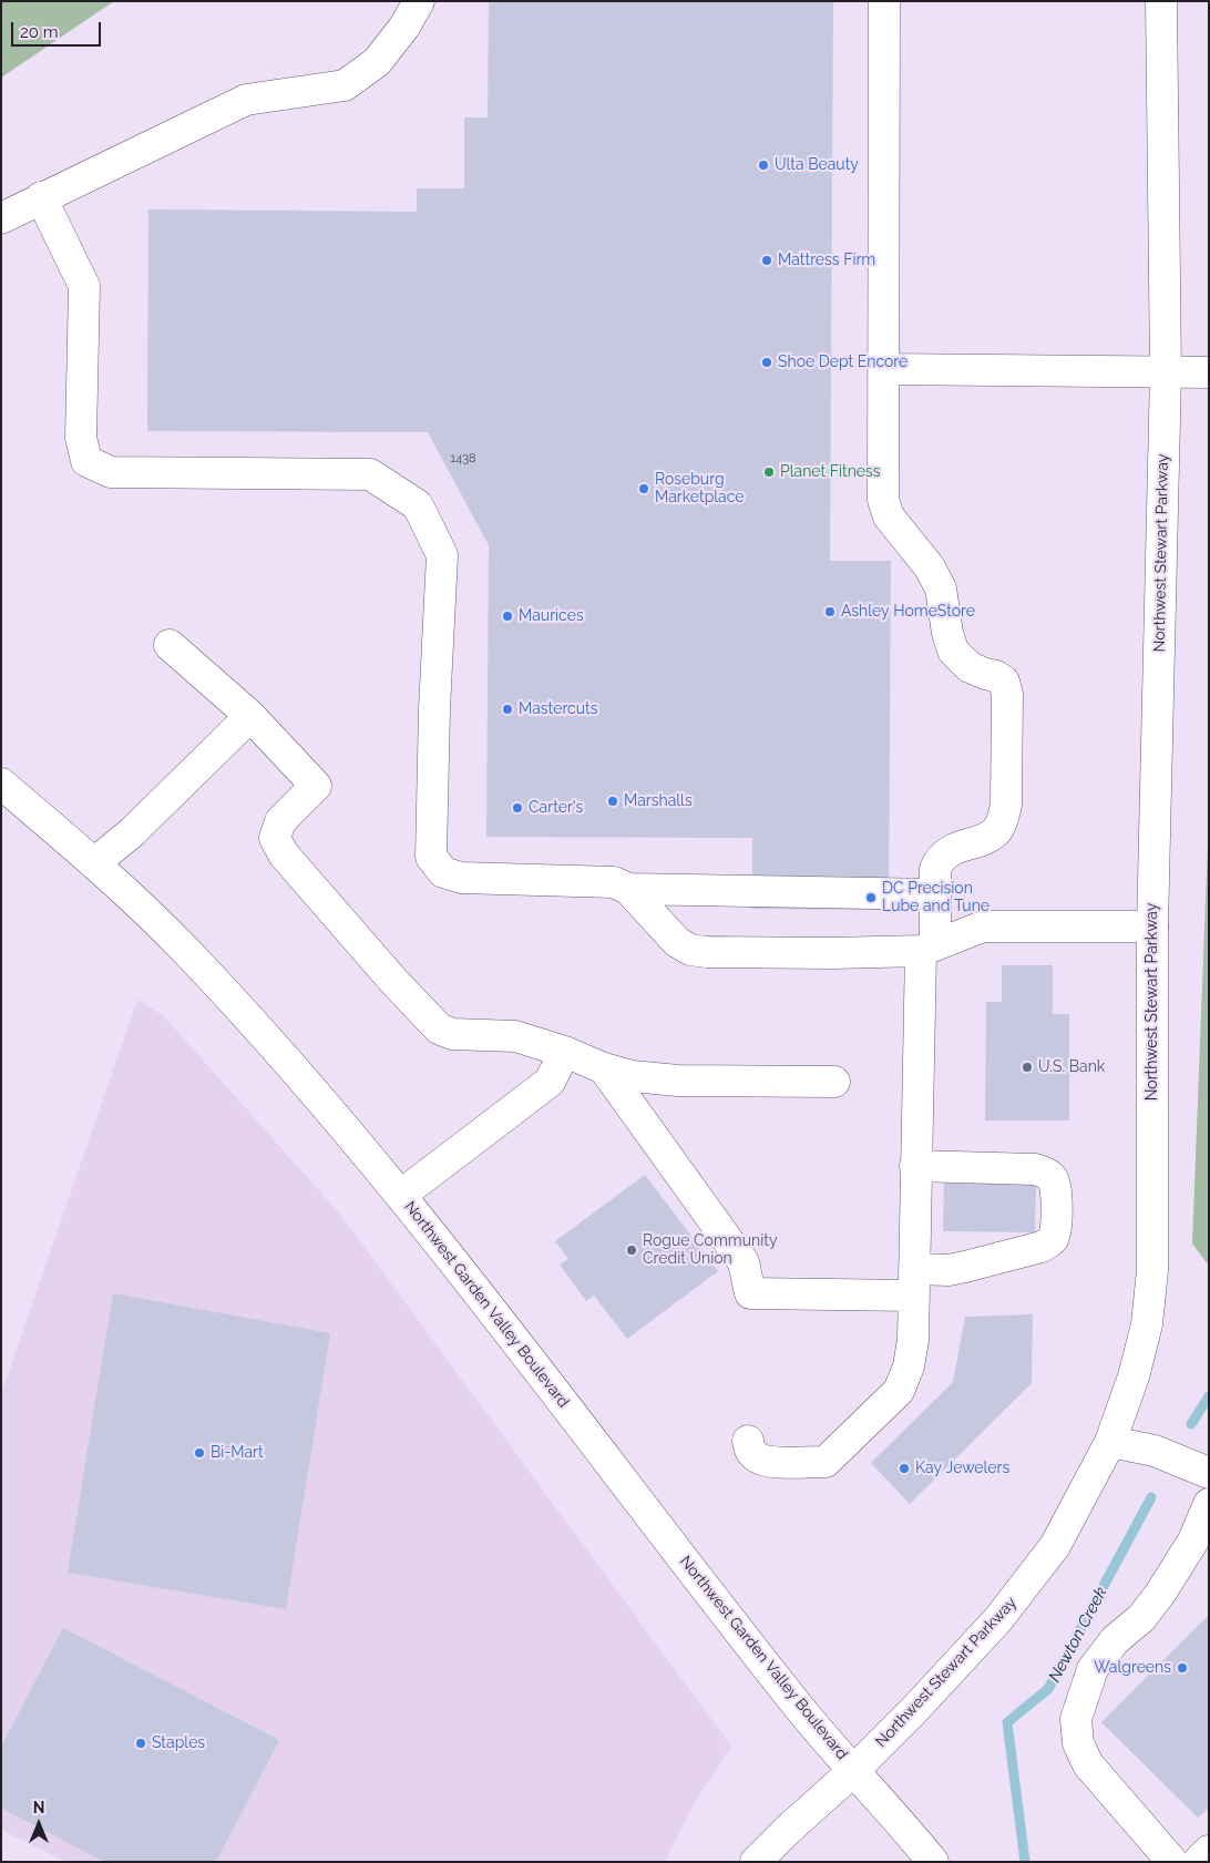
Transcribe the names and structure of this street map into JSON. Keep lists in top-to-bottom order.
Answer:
{
  "streets": {
    "main road": ["Northwest Stewart Parkway", "Northwest Garden Valley Boulevard"]
  },
  "crossings": [
    ["Northwest Stewart Parkway", "Northwest Garden Valley Boulevard"]
  ],
  "water": ["Newton Creek"],
  "places": [
    "Ulta Beauty",
    "Mattress Firm",
    "Shoe Dept Encore",
    "Planet Fitness",
    "Roseburg Marketplace",
    "Ashley HomeStore",
    "Maurices",
    "Mastercuts",
    "Marshalls",
    "Carter's",
    "DC Precision Lube and Tune",
    "U.S. Bank",
    "Rogue Community Credit Union",
    "Bi-Mart",
    "Kay Jewelers",
    "Walgreens",
    "Staples"
  ],
  "house_numbers": ["1438"],
  "scale_bar": "20 m",
  "north": "top"
}
